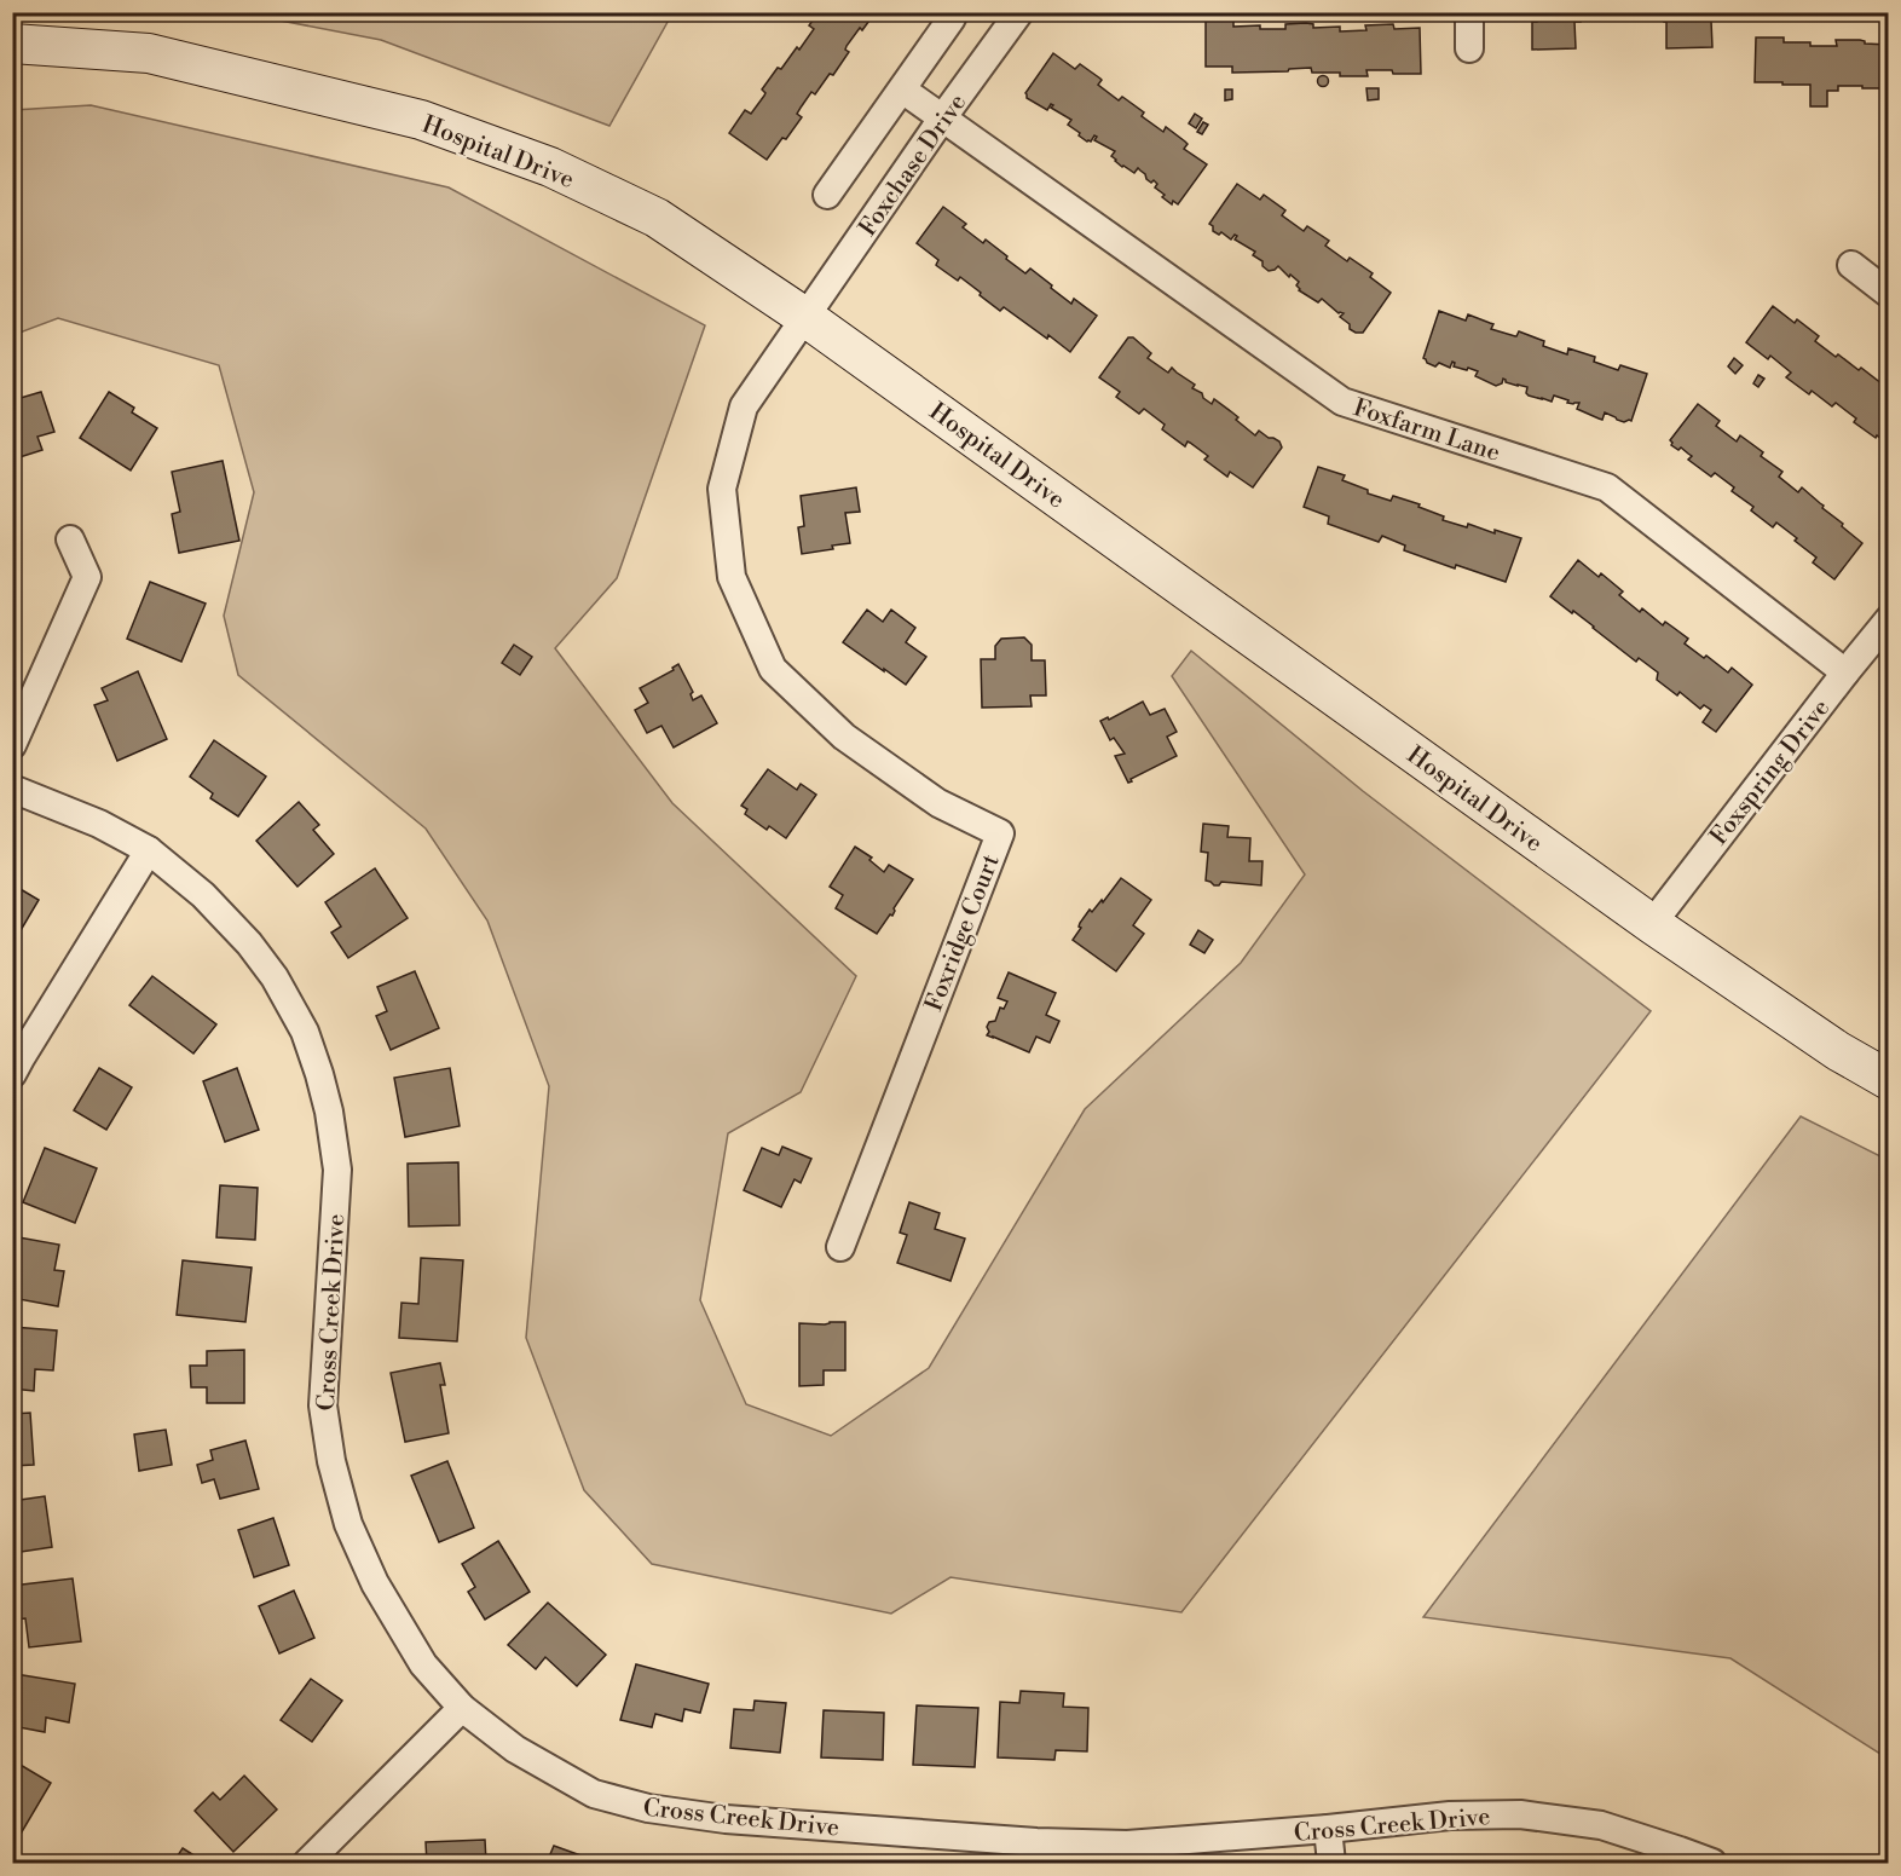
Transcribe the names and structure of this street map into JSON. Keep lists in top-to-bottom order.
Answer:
{
  "streets": {
    "street": [
      "Hospital Drive",
      "Foxchase Drive",
      "Foxfarm Lane",
      "Foxspring Drive",
      "Foxridge Court",
      "Cross Creek Drive"
    ]
  },
  "crossings": [
    ["Hospital Drive", "Foxchase Drive"],
    ["Hospital Drive", "Foxspring Drive"],
    ["Hospital Drive", "Foxridge Court"],
    ["Foxchase Drive", "Foxfarm Lane"],
    ["Foxchase Drive", "Foxridge Court"],
    ["Foxfarm Lane", "Foxspring Drive"]
  ]
}
